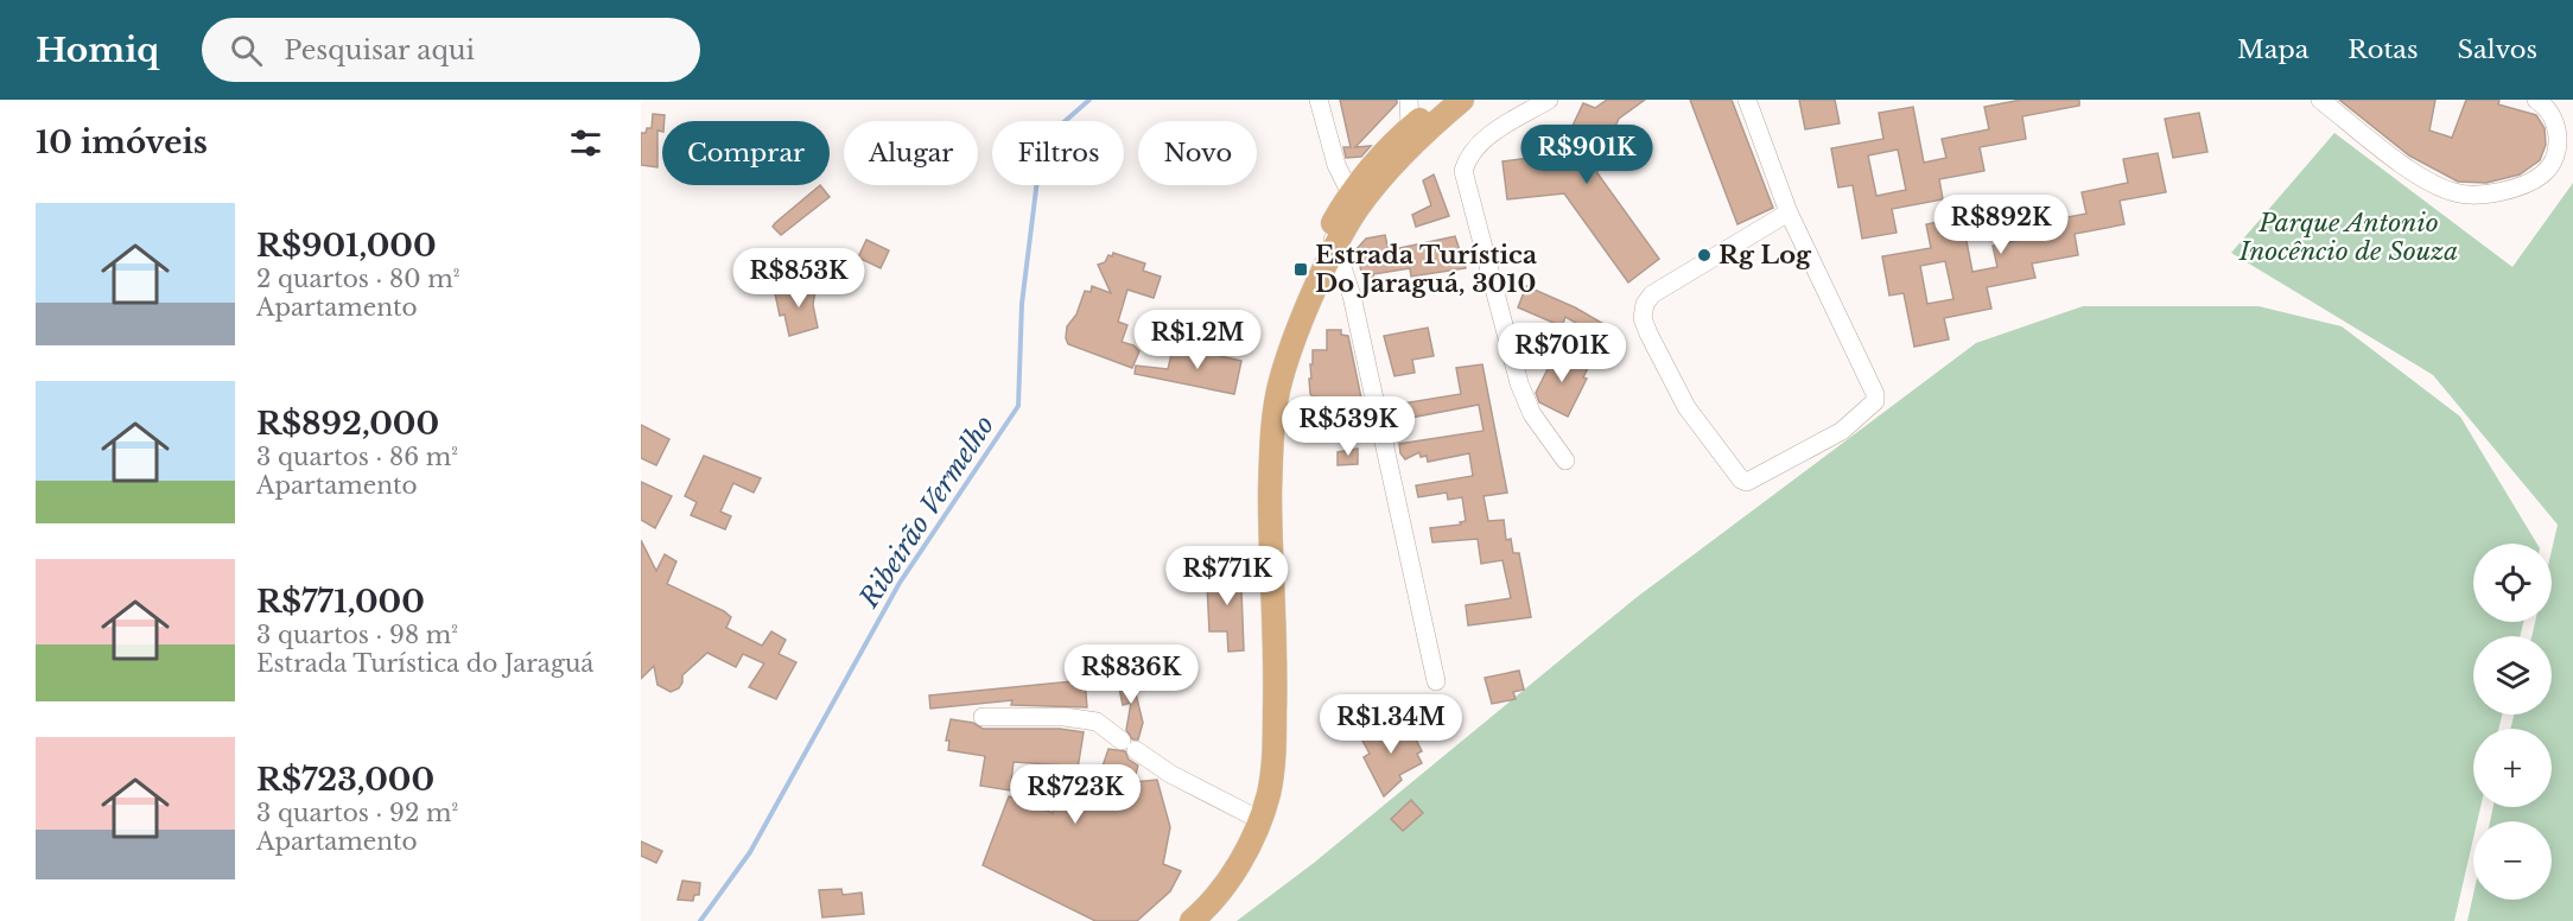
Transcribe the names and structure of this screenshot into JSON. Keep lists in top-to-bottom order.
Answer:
{
  "water": ["Ribeirão Vermelho"],
  "parks": ["Parque Antonio Inocêncio de Souza"],
  "places": {
    "other": ["Rg Log"],
    "transit": ["Estrada Turística Do Jaraguá, 3010"]
  },
  "page": {
    "header": "Homiq",
    "search": "Pesquisar aqui",
    "nav": ["Mapa", "Rotas", "Salvos"],
    "heading": "10 imóveis",
    "chip": [
      "Comprar",
      "Alugar",
      "Filtros",
      "Novo"
    ],
    "price": [
      "R$901K",
      "R$892K",
      "R$853K",
      "R$1.2M",
      "R$701K",
      "R$539K",
      "R$771K",
      "R$836K",
      "R$1.34M",
      "R$723K"
    ],
    "list": [
      {
        "name": "R$901,000",
        "note": "2 quartos · 80 m² · Apartamento"
      },
      {
        "name": "R$892,000",
        "note": "3 quartos · 86 m² · Apartamento"
      },
      {
        "name": "R$771,000",
        "note": "3 quartos · 98 m² · Estrada Turística do Jaraguá"
      },
      {
        "name": "R$723,000",
        "note": "3 quartos · 92 m² · Apartamento"
      }
    ],
    "map_buttons": ["+", "−"]
  }
}
